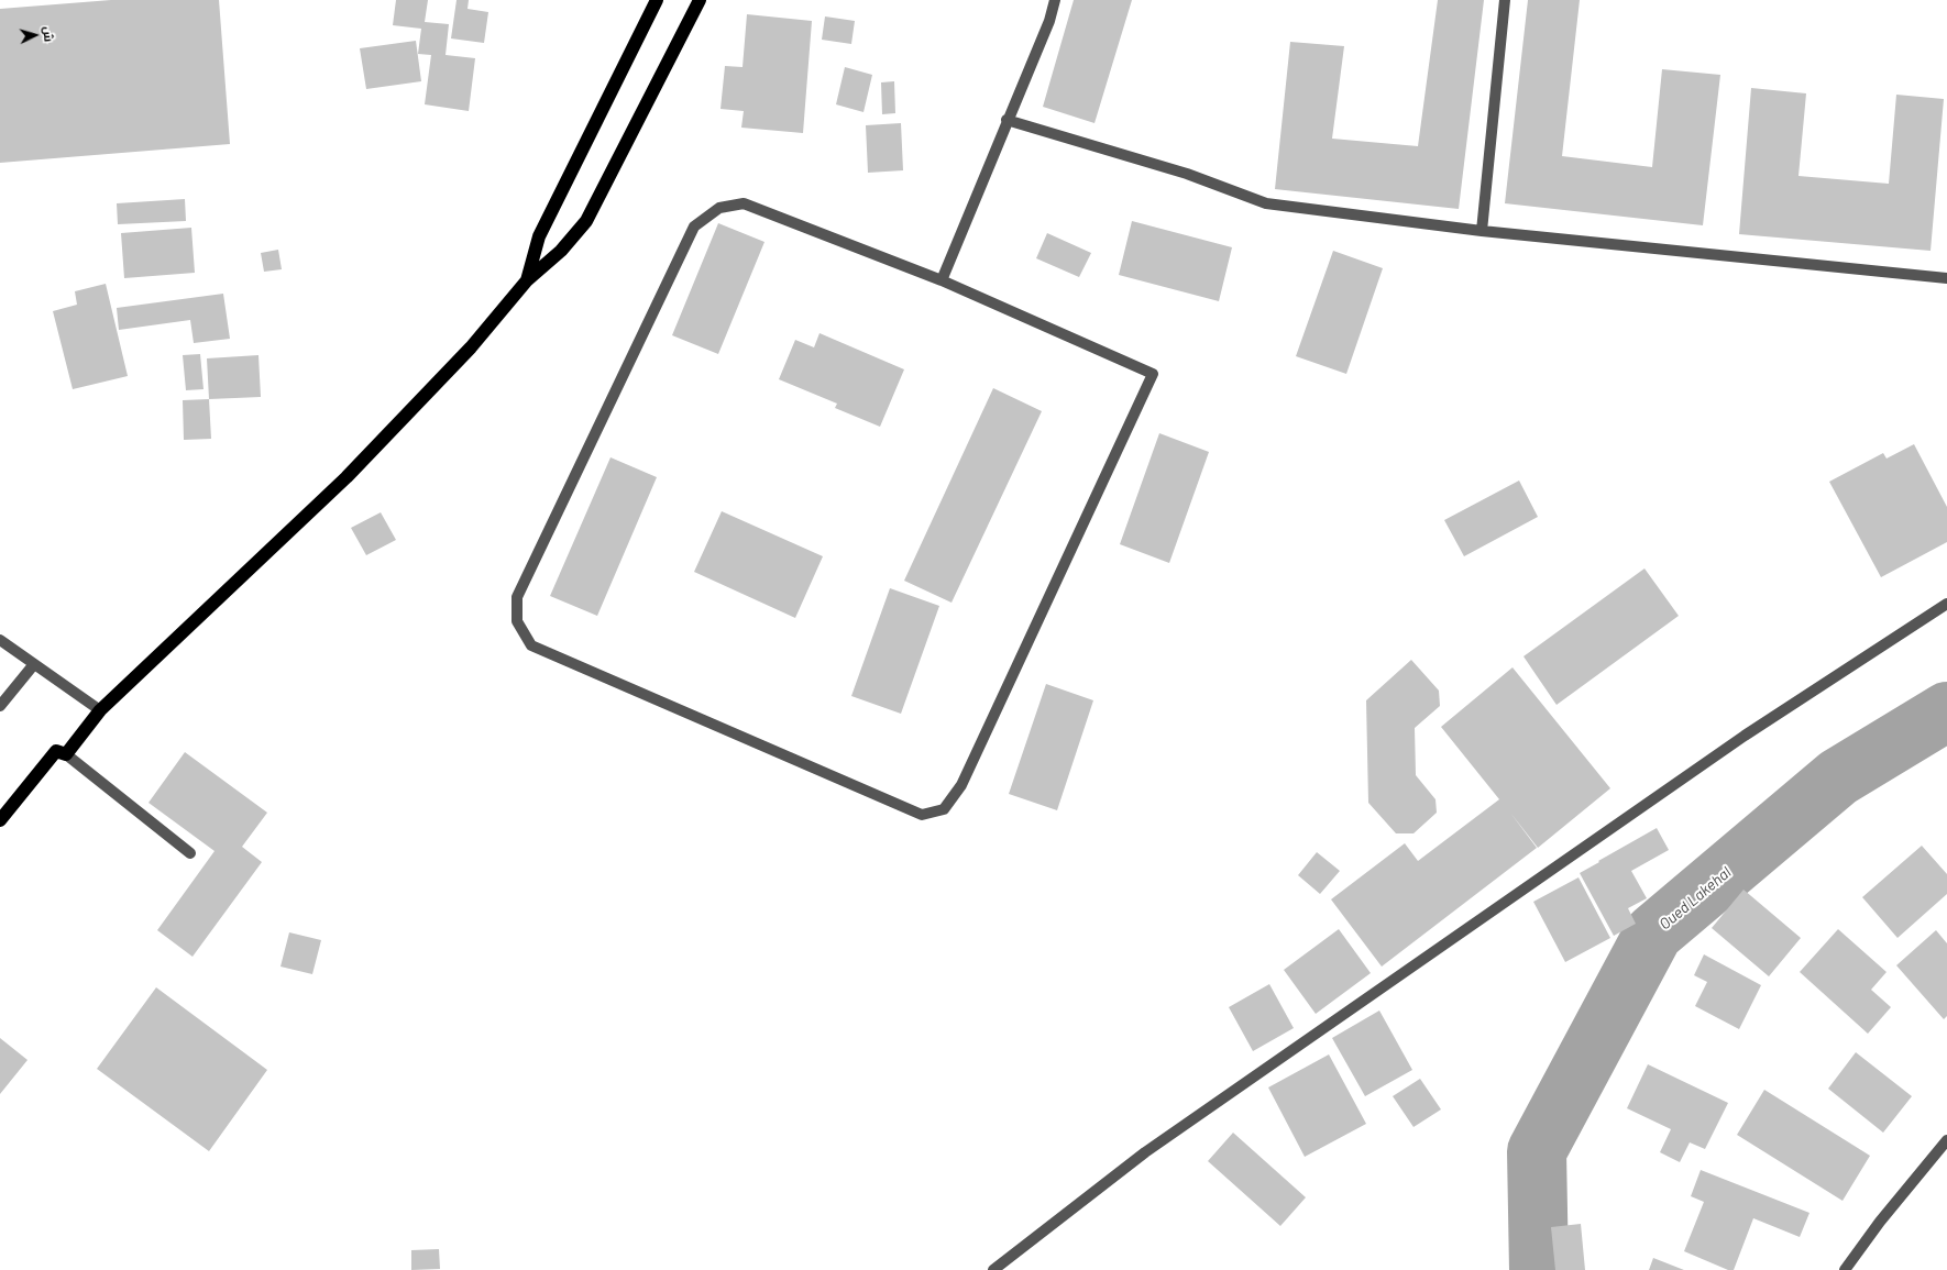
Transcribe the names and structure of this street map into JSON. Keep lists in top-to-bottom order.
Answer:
{
  "water": ["Oued Lakehal"],
  "north": "right"
}
